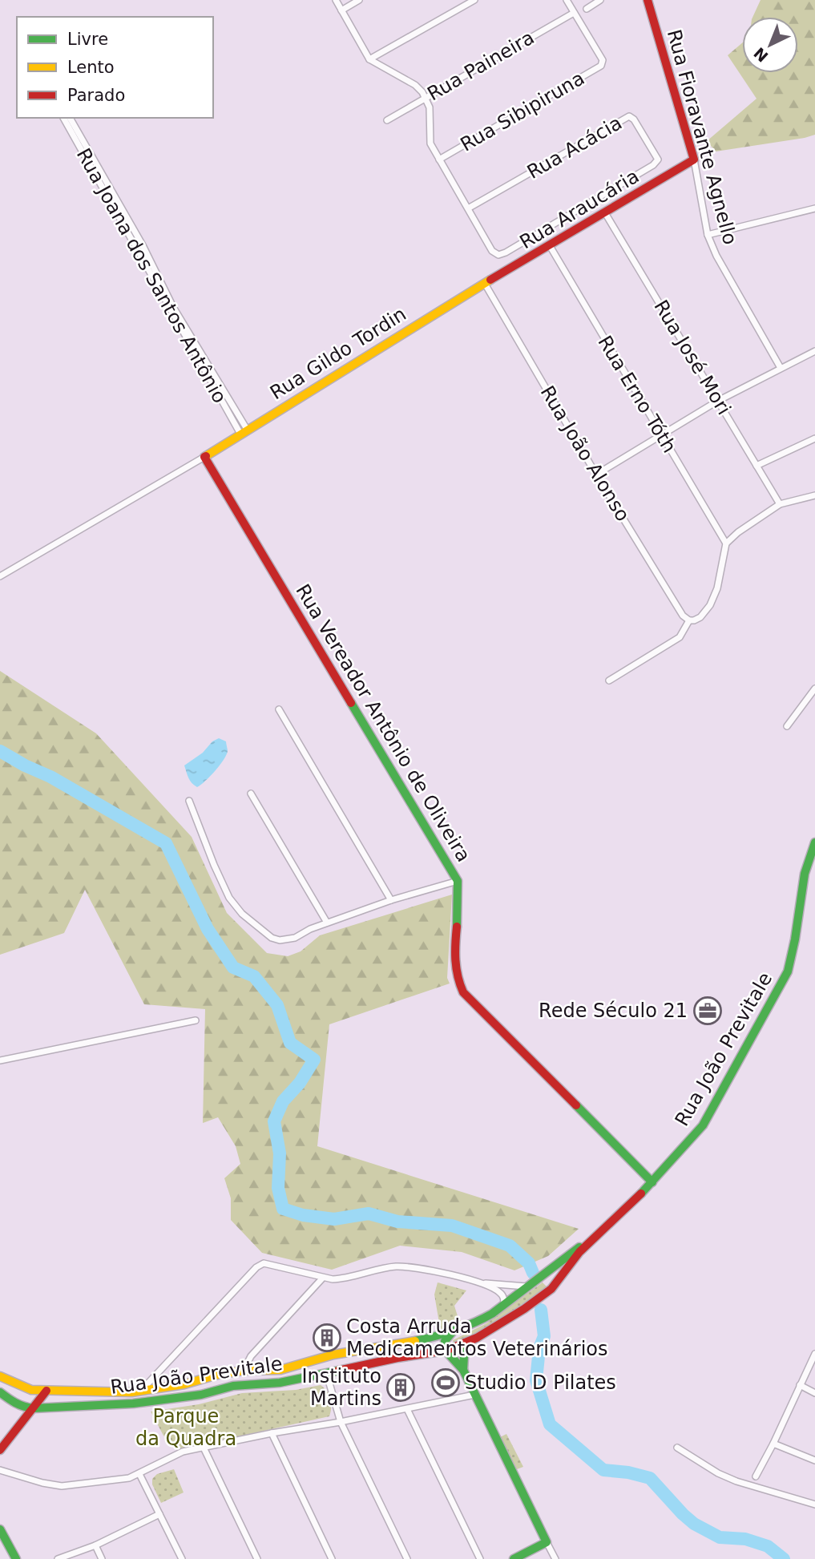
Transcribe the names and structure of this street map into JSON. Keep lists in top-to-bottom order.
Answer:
{
  "streets": {
    "main road": [
      "Rua Fioravante Agnello",
      "Rua Gildo Tordin",
      "Rua Vereador Antônio de Oliveira",
      "Rua João Previtale"
    ],
    "street": [
      "Rua Paineira",
      "Rua Sibipiruna",
      "Rua Acácia",
      "Rua Araucária",
      "Rua Joana dos Santos Antônio",
      "Rua José Mori",
      "Rua Erno Tóth",
      "Rua João Alonso"
    ]
  },
  "crossings": [
    ["Rua Paineira", "Rua Sibipiruna"],
    ["Rua Fioravante Agnello", "Rua Gildo Tordin"],
    ["Rua Acácia", "Rua Araucária"],
    ["Rua Joana dos Santos Antônio", "Rua Gildo Tordin"],
    ["Rua Gildo Tordin", "Rua José Mori"],
    ["Rua Gildo Tordin", "Rua Erno Tóth"],
    ["Rua Gildo Tordin", "Rua João Alonso"],
    ["Rua Gildo Tordin", "Rua Vereador Antônio de Oliveira"],
    ["Rua Vereador Antônio de Oliveira", "Rua João Previtale"]
  ],
  "parks": ["Parque da Quadra"],
  "places": {
    "office": ["Rede Século 21"],
    "building": ["Costa Arruda Medicamentos Veterinários", "Instituto Martins"],
    "sports": ["Studio D Pilates"]
  },
  "legend": ["Livre", "Lento", "Parado"],
  "north": "bottom left"
}
